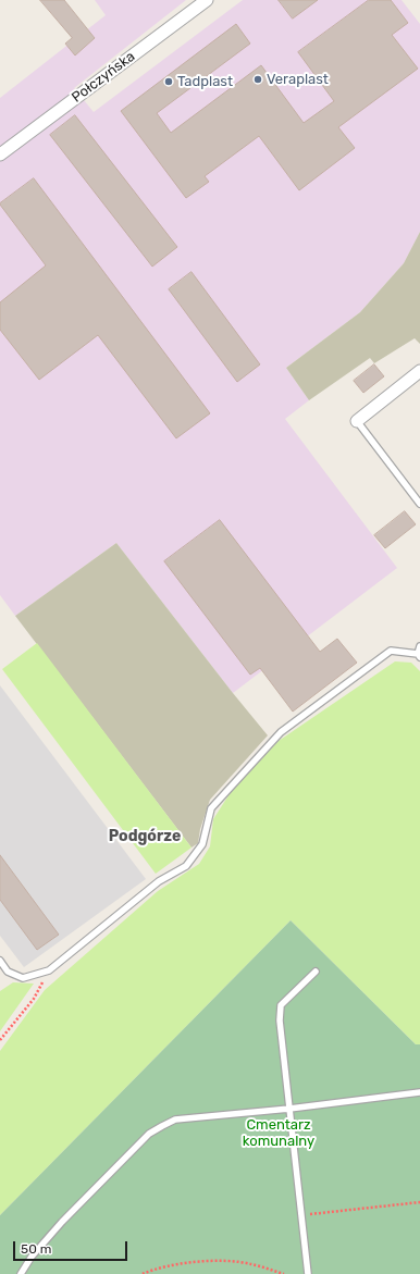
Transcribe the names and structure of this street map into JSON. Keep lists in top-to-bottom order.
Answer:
{
  "streets": {
    "street": ["Połczyńska"]
  },
  "districts": ["Podgórze"],
  "parks": ["Cmentarz komunalny"],
  "places": ["Veraplast", "Tadplast"],
  "scale_bar": "50 m"
}
